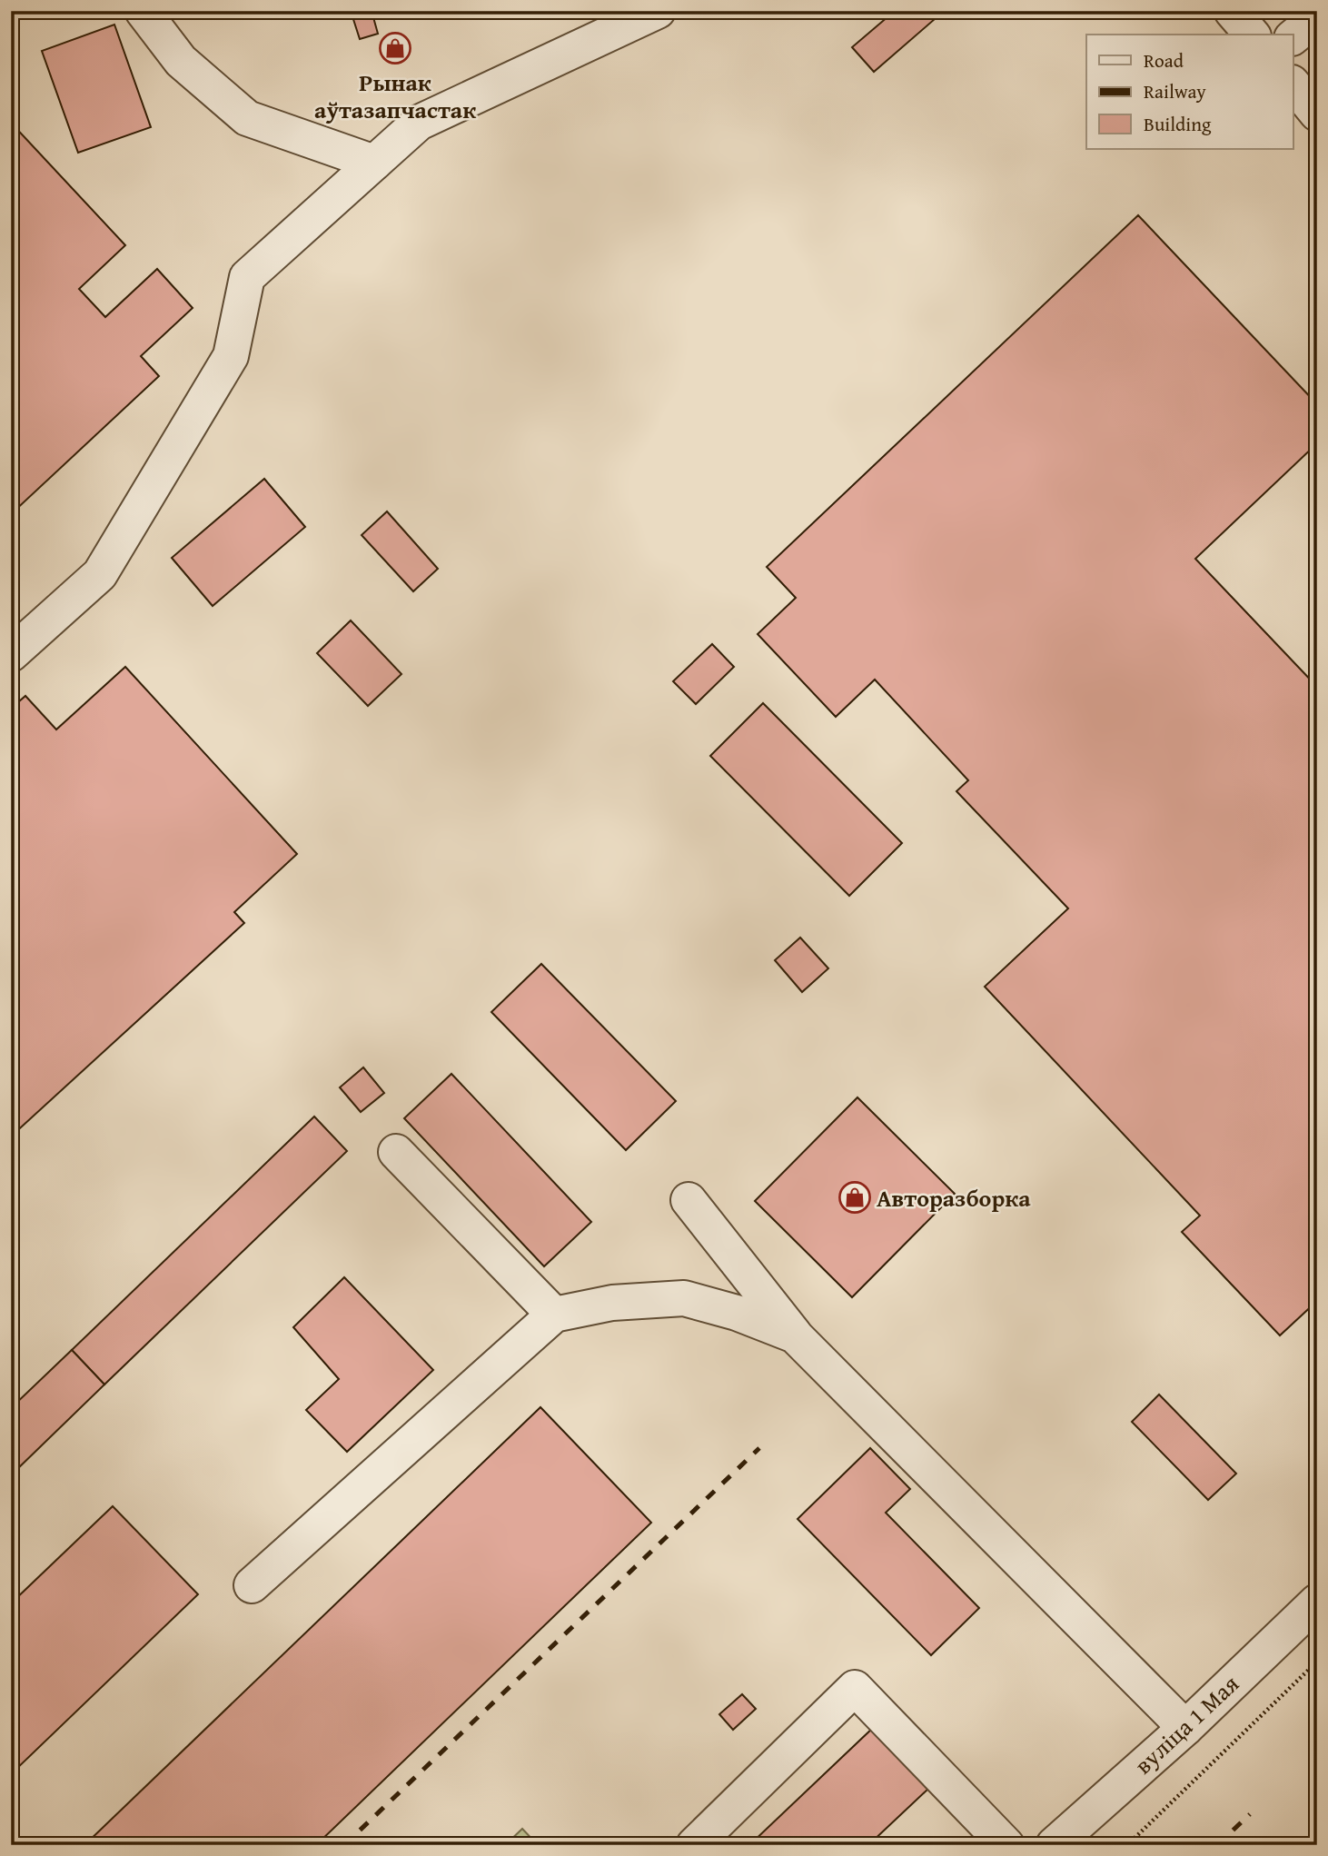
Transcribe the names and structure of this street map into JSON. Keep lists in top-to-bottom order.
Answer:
{
  "streets": {
    "street": ["вуліца 1 Мая"]
  },
  "places": {
    "shop": ["Рынак аўтазапчастак", "Авторазборка"]
  },
  "legend": ["Road", "Railway", "Building"]
}
